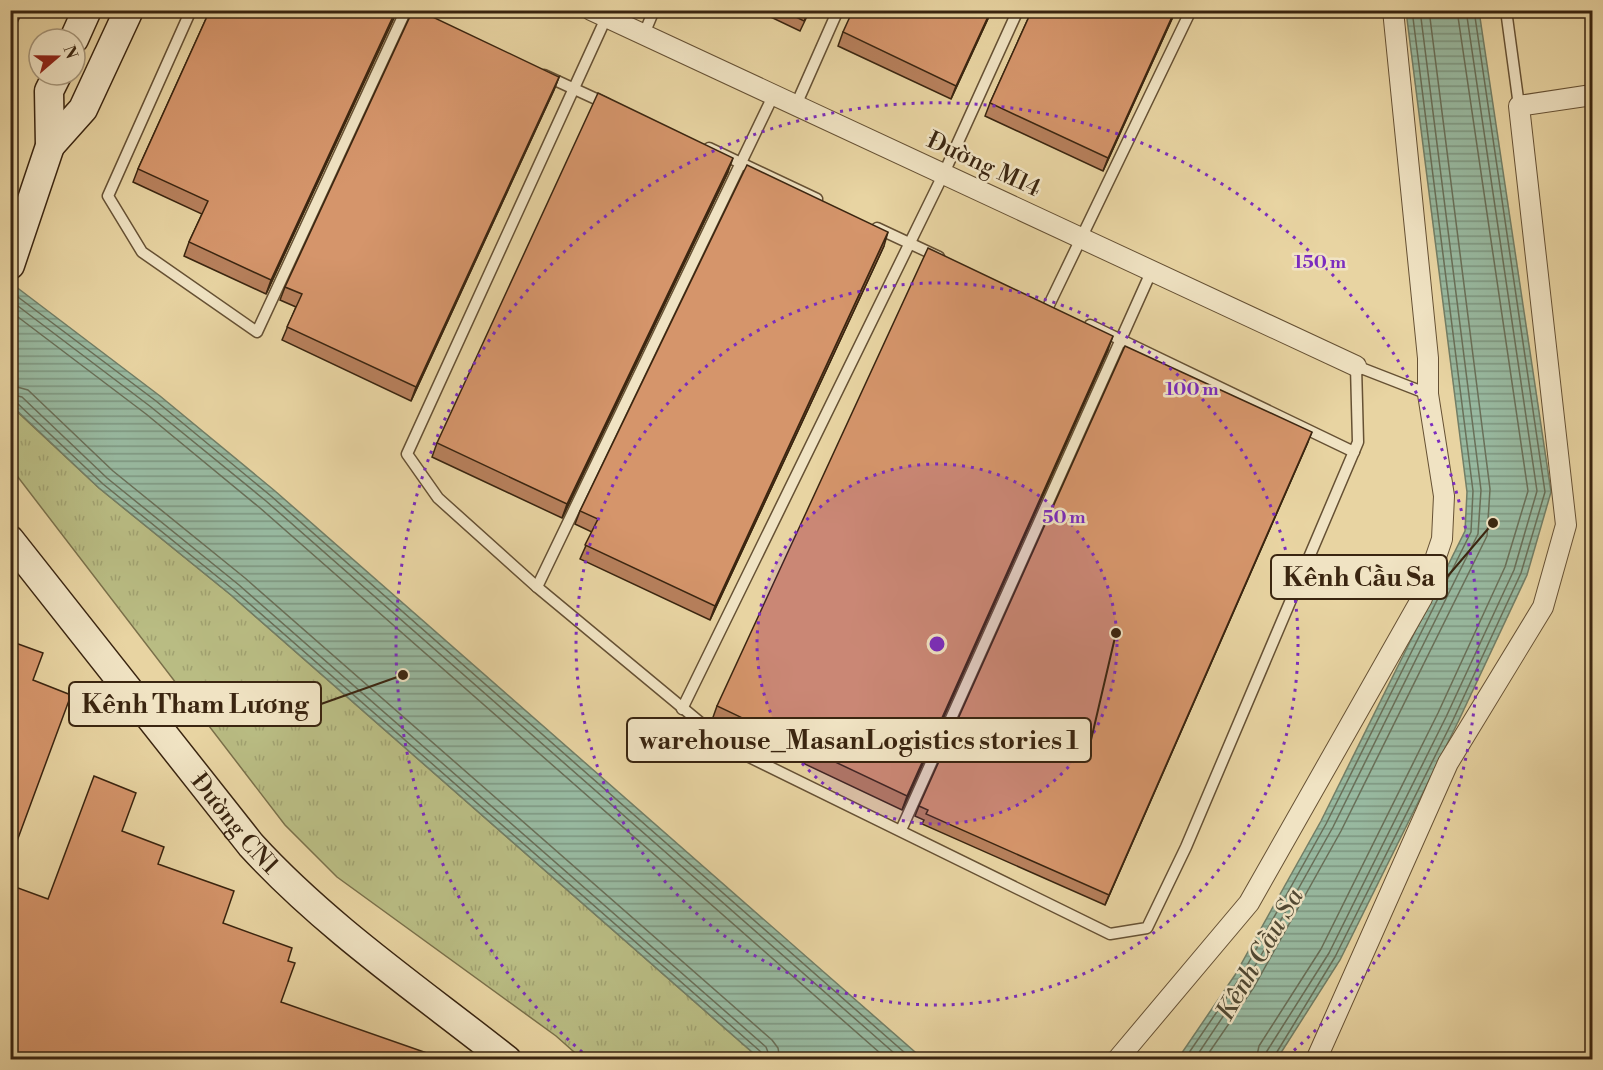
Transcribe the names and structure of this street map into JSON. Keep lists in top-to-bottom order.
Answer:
{
  "streets": {
    "street": ["Đường M14", "Đường CN1"]
  },
  "water": ["Kênh Cầu Sa"],
  "places": ["Kênh Cầu Sa", "warehouse_MasanLogistics stories 1", "Kênh Tham Lương"],
  "north": "right",
  "rings": ["150 m", "100 m", "50 m"]
}
